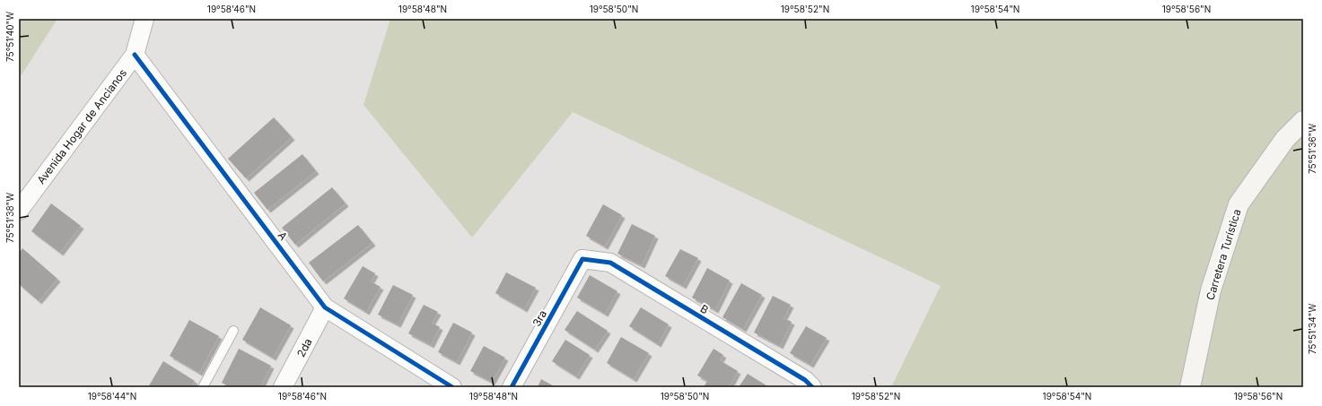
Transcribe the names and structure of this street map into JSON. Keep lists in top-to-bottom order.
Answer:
{
  "streets": {
    "main road": ["Carretera Turística"],
    "street": [
      "Avenida Hogar de Ancianos",
      "A",
      "B",
      "3ra",
      "2da"
    ]
  },
  "crossings": [
    ["Avenida Hogar de Ancianos", "A"],
    ["A", "2da"],
    ["B", "3ra"]
  ],
  "coordinates": [
    "19°58'46\"N",
    "19°58'48\"N",
    "19°58'50\"N",
    "19°58'52\"N",
    "19°58'54\"N",
    "19°58'56\"N",
    "75°51'40\"W",
    "75°51'36\"W",
    "75°51'38\"W",
    "75°51'34\"W",
    "19°58'44\"N"
  ]
}
